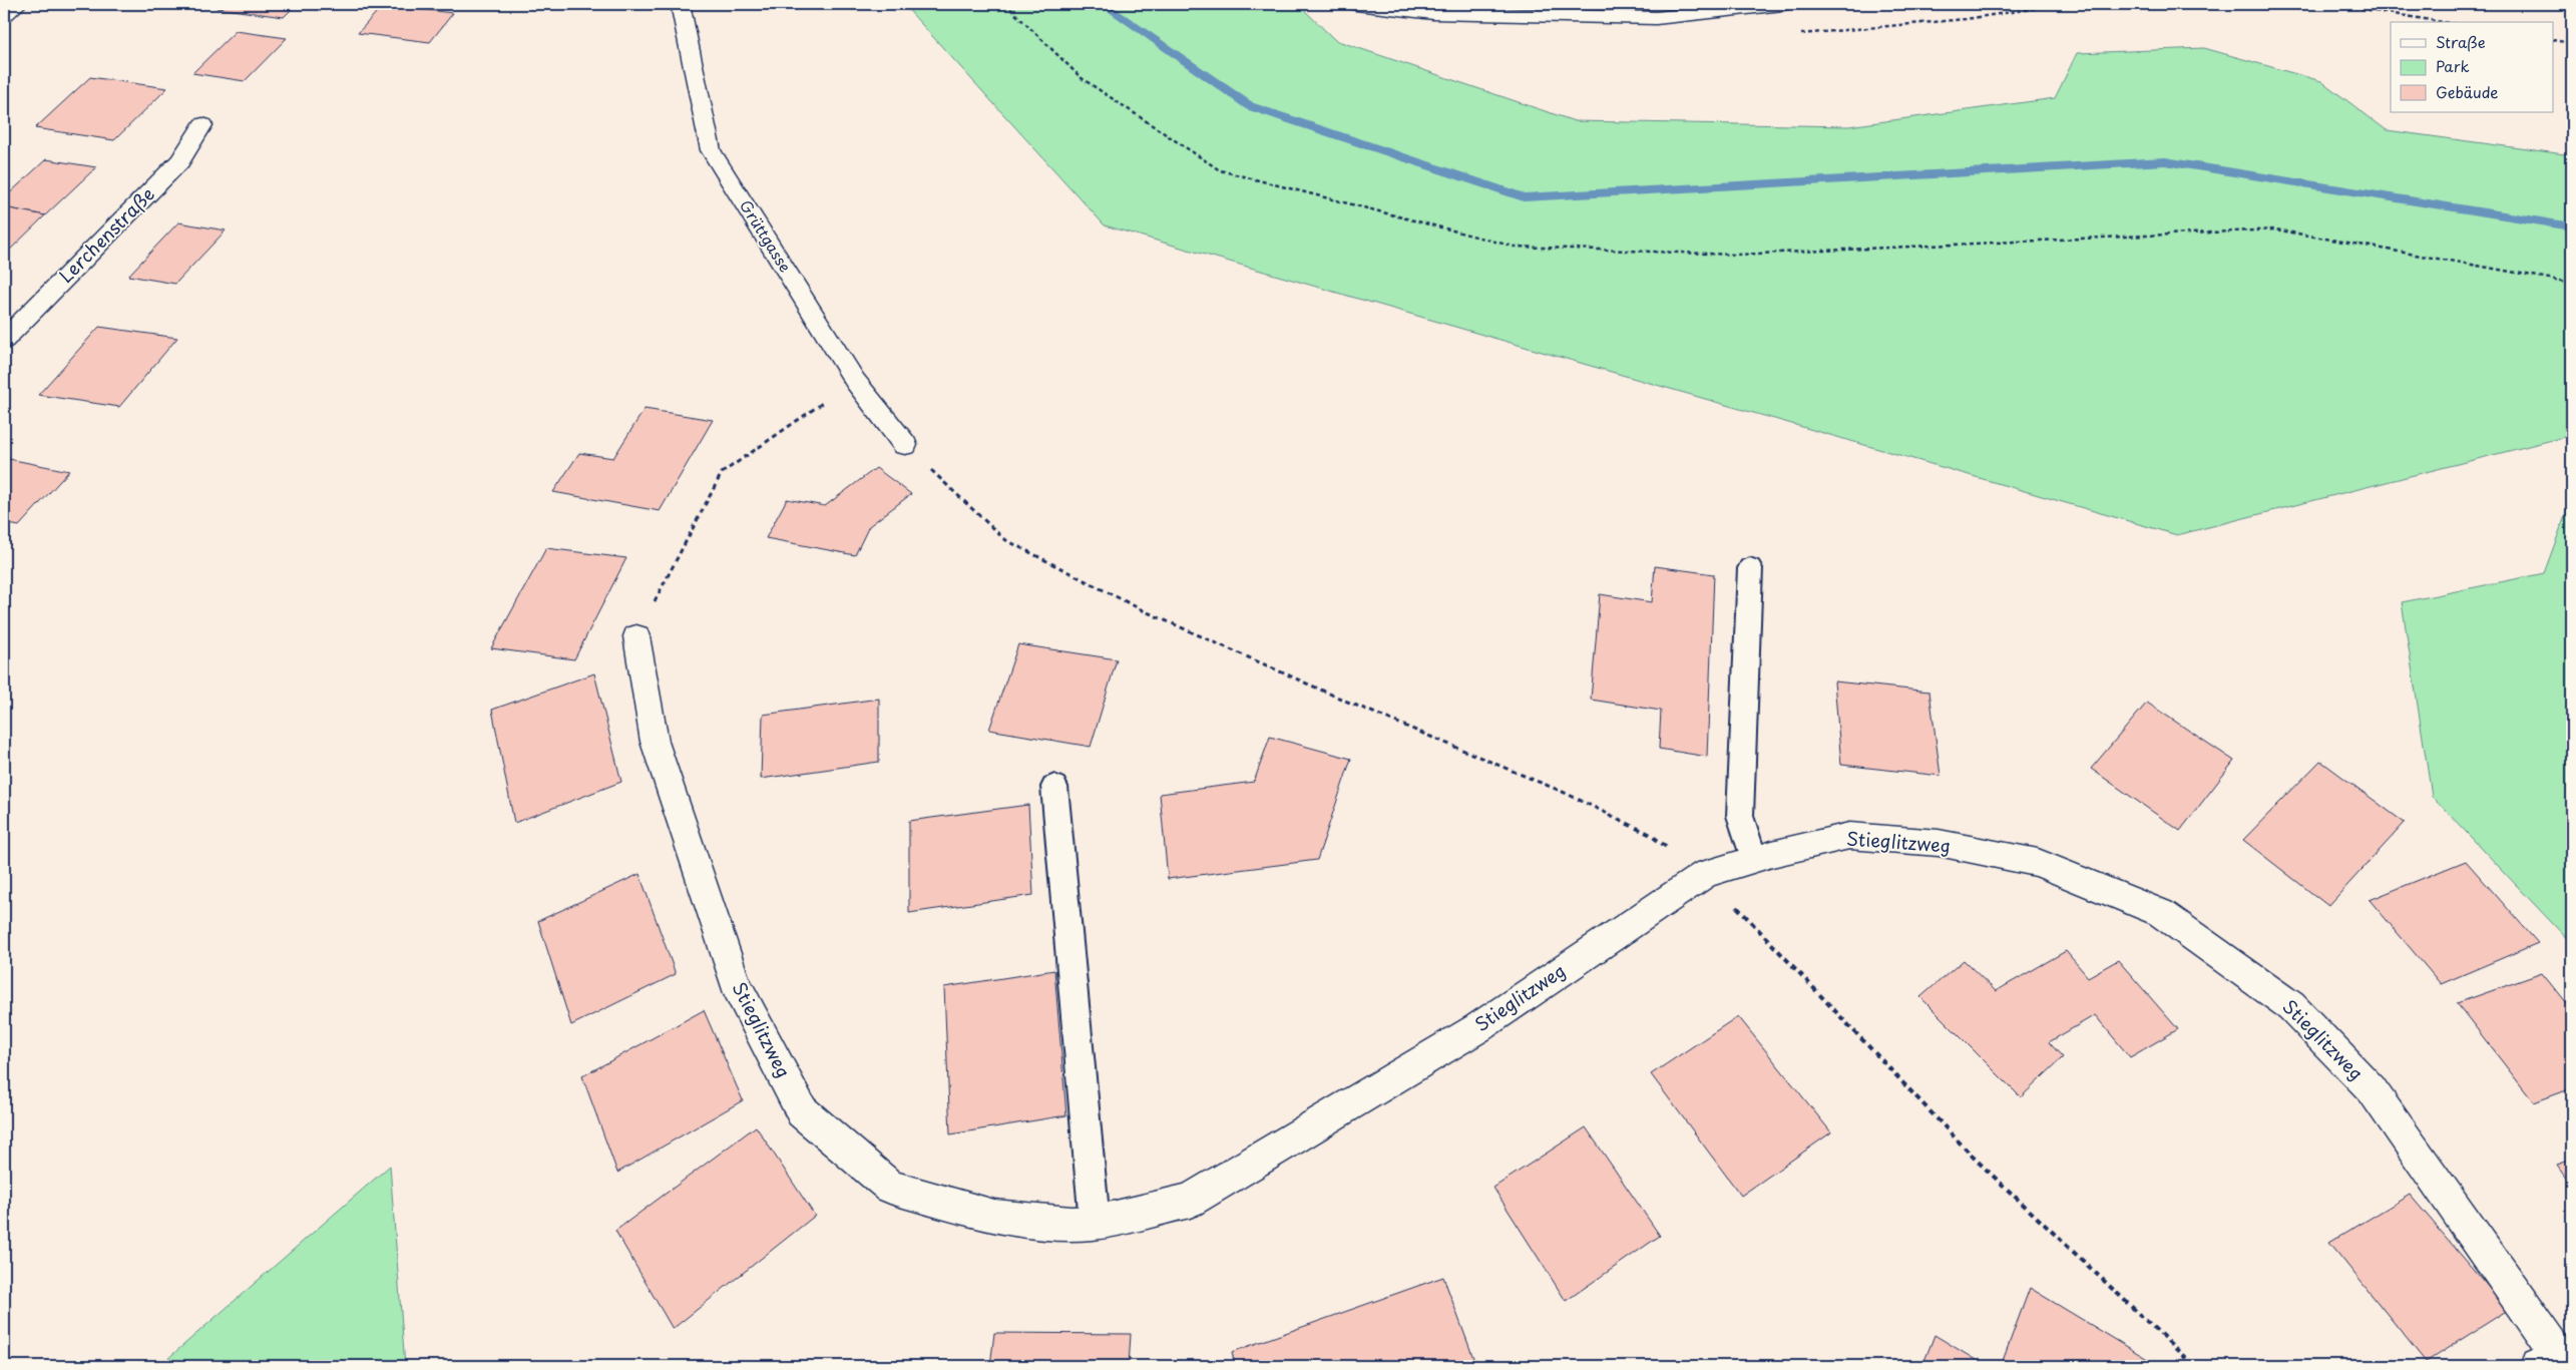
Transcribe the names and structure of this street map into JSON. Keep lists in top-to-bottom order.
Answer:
{
  "streets": {
    "street": ["Lerchenstraße", "Grüttgasse", "Stieglitzweg"]
  },
  "legend": ["Straße", "Park", "Gebäude"]
}
